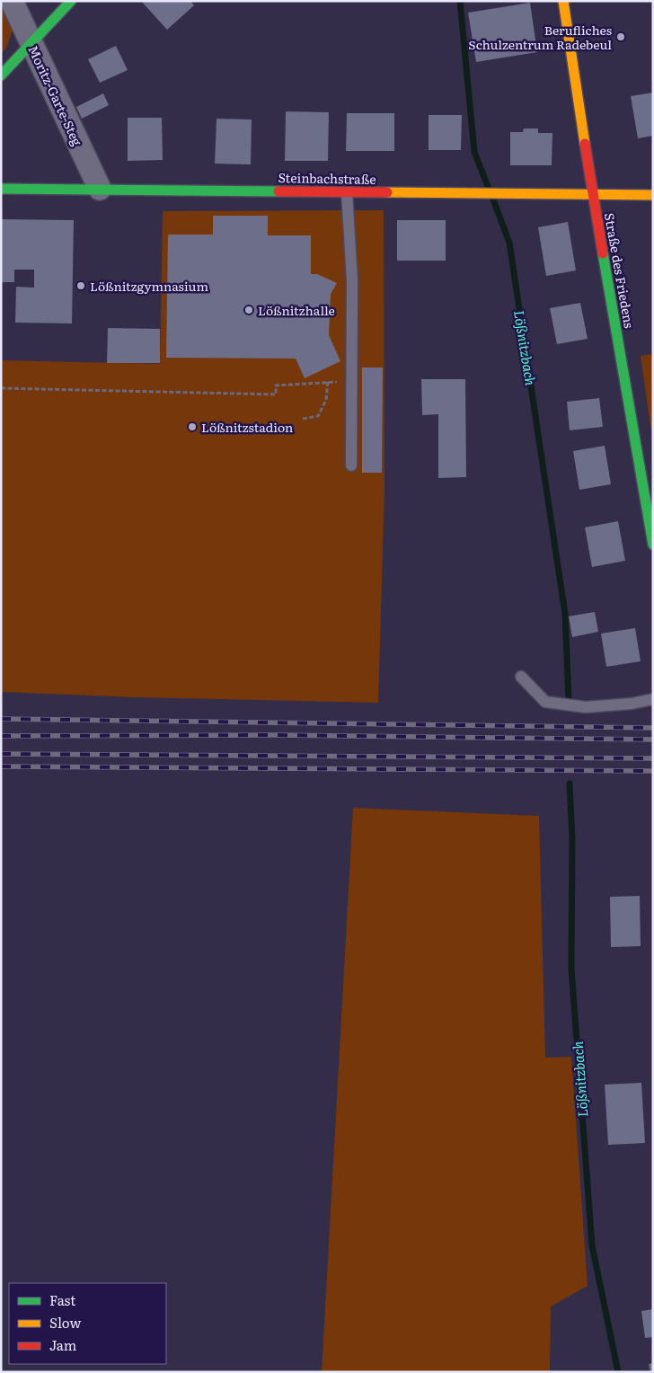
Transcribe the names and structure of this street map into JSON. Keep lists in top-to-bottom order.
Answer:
{
  "streets": {
    "street": ["Moritz-Garte-Steg", "Steinbachstraße", "Straße des Friedens"]
  },
  "crossings": [
    ["Moritz-Garte-Steg", "Steinbachstraße"],
    ["Steinbachstraße", "Straße des Friedens"]
  ],
  "water": ["Lößnitzbach"],
  "places": [
    "Berufliches Schulzentrum Radebeul",
    "Lößnitzgymnasium",
    "Lößnitzhalle",
    "Lößnitzstadion"
  ],
  "legend": ["Fast", "Slow", "Jam"]
}
